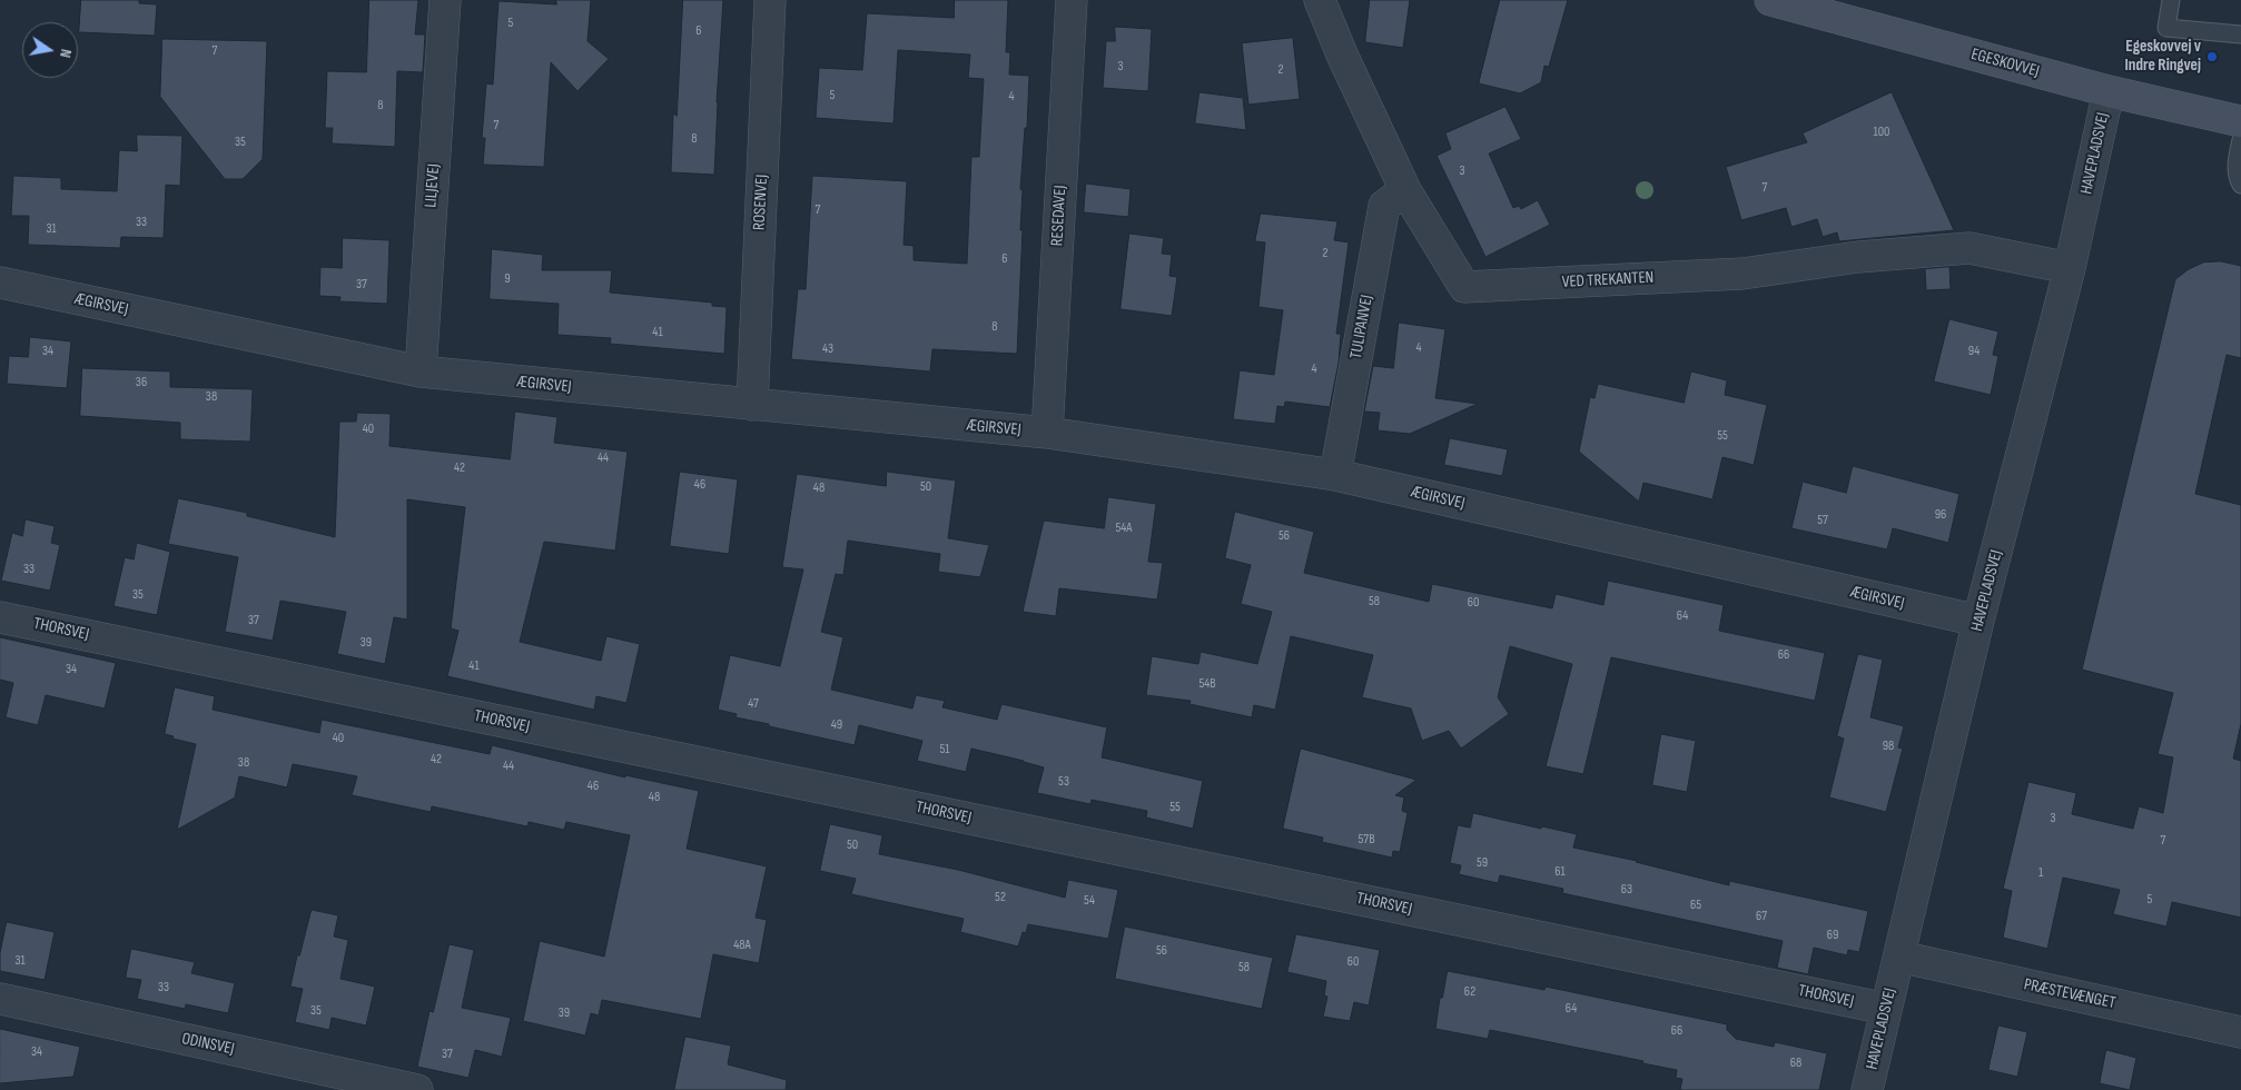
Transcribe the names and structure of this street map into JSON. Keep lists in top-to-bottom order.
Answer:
{
  "streets": {
    "street": [
      "EGESKOVVEJ",
      "HAVEPLADSVEJ",
      "LILJEVEJ",
      "ROSENVEJ",
      "RESEDAVEJ",
      "VED TREKANTEN",
      "ÆGIRSVEJ",
      "TULIPANVEJ",
      "THORSVEJ",
      "PRÆSTEVÆNGET",
      "ODINSVEJ"
    ]
  },
  "crossings": [
    ["EGESKOVVEJ", "HAVEPLADSVEJ"],
    ["HAVEPLADSVEJ", "VED TREKANTEN"],
    ["HAVEPLADSVEJ", "ÆGIRSVEJ"],
    ["HAVEPLADSVEJ", "THORSVEJ"],
    ["HAVEPLADSVEJ", "PRÆSTEVÆNGET"],
    ["LILJEVEJ", "ÆGIRSVEJ"],
    ["ROSENVEJ", "ÆGIRSVEJ"],
    ["RESEDAVEJ", "ÆGIRSVEJ"],
    ["VED TREKANTEN", "TULIPANVEJ"],
    ["ÆGIRSVEJ", "TULIPANVEJ"]
  ],
  "places": ["Egeskovvej v Indre Ringvej"],
  "house_numbers": [
    "5",
    "6",
    "7",
    "3",
    "2",
    "5",
    "4",
    "8",
    "7",
    "100",
    "8",
    "35",
    "3",
    "7",
    "7",
    "33",
    "31",
    "2",
    "6",
    "9",
    "37",
    "8",
    "41",
    "4",
    "43",
    "34",
    "94",
    "4",
    "36",
    "38",
    "40",
    "55",
    "44",
    "42",
    "46",
    "50",
    "48",
    "96",
    "57",
    "54A",
    "56",
    "33",
    "35",
    "58",
    "60",
    "64",
    "37",
    "39",
    "66",
    "41",
    "34",
    "54B",
    "47",
    "49",
    "40",
    "98",
    "51",
    "42",
    "38",
    "44",
    "53",
    "46",
    "48",
    "55",
    "3",
    "57B",
    "7",
    "50",
    "59",
    "61",
    "1",
    "63",
    "52",
    "5",
    "54",
    "65",
    "67",
    "69",
    "48A",
    "56",
    "31",
    "60",
    "58",
    "33",
    "62",
    "64",
    "35",
    "39",
    "66",
    "34",
    "37",
    "68"
  ],
  "north": "right"
}
